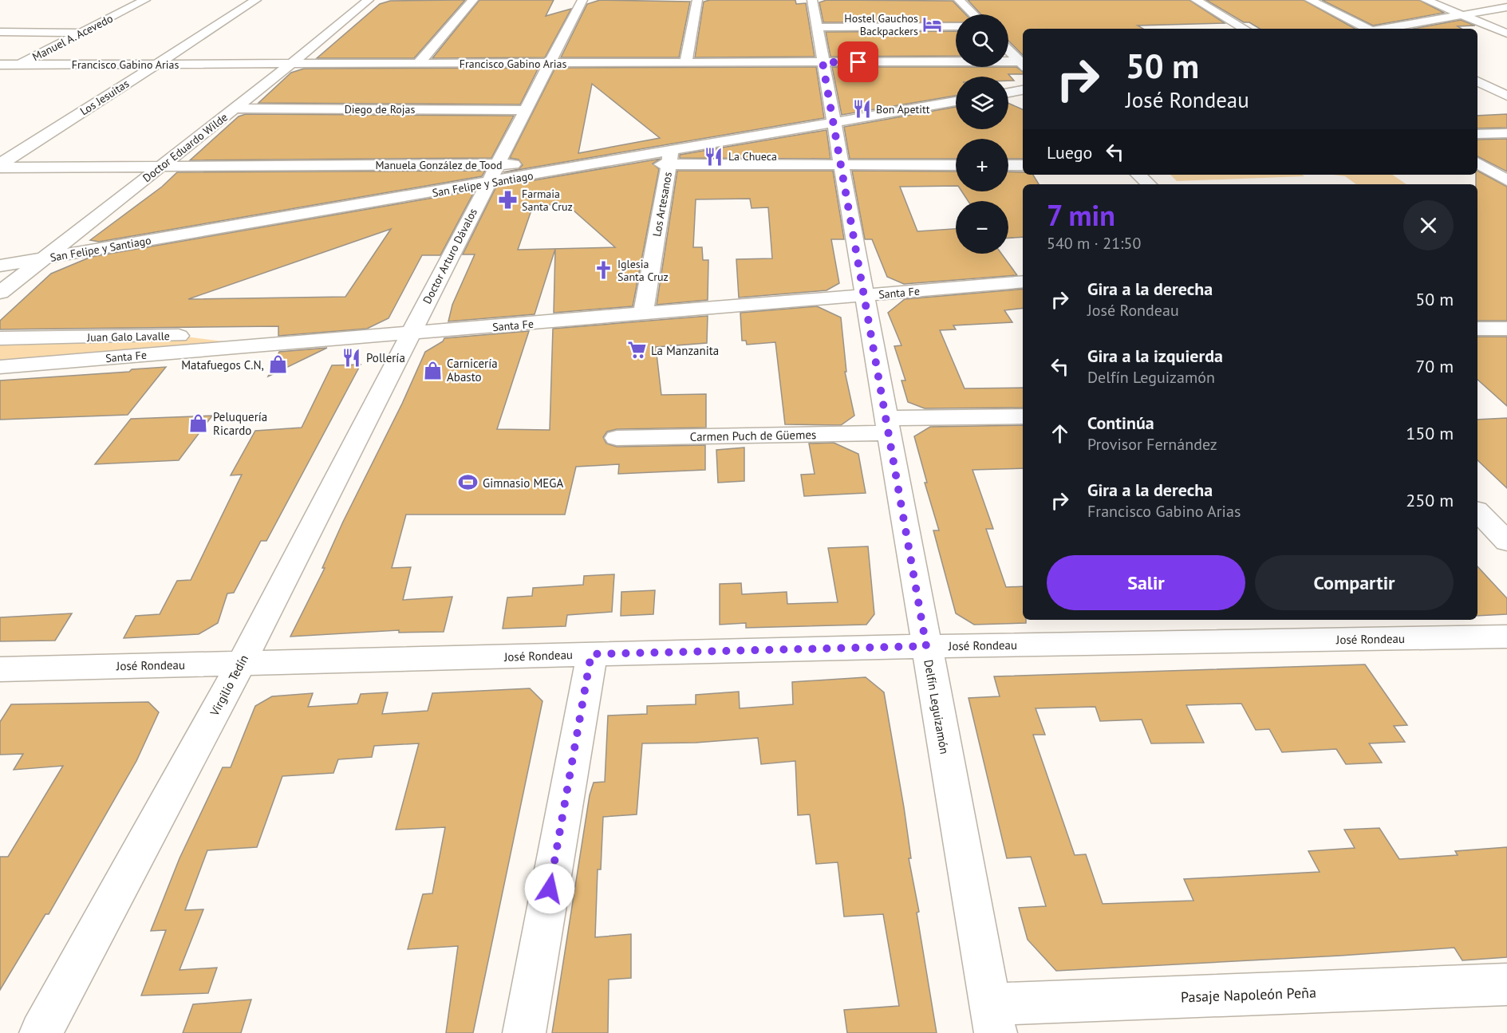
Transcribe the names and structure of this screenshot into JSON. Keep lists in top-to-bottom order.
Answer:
{
  "streets": {
    "street": [
      "Manuel A. Acevedo",
      "Francisco Gabino Arias",
      "Los Jesuitas",
      "Diego de Rojas",
      "Doctor Eduardo Wilde",
      "Manuela González de Tood",
      "San Felipe y Santiago",
      "Los Artesanos",
      "Doctor Arturo Dávalos",
      "Santa Fe",
      "Juan Galo Lavalle",
      "Carmen Puch de Güemes",
      "José Rondeau",
      "Virgilio Tedín",
      "Delfín Leguizamón",
      "Pasaje Napoleón Peña"
    ]
  },
  "crossings": [
    ["Manuel A. Acevedo", "Francisco Gabino Arias"],
    ["Francisco Gabino Arias", "Los Jesuitas"],
    ["Francisco Gabino Arias", "Doctor Eduardo Wilde"],
    ["Francisco Gabino Arias", "Doctor Arturo Dávalos"],
    ["Francisco Gabino Arias", "Delfín Leguizamón"],
    ["Diego de Rojas", "Doctor Eduardo Wilde"],
    ["Diego de Rojas", "Doctor Arturo Dávalos"],
    ["Doctor Eduardo Wilde", "Manuela González de Tood"],
    ["Doctor Eduardo Wilde", "San Felipe y Santiago"],
    ["Manuela González de Tood", "San Felipe y Santiago"],
    ["Manuela González de Tood", "Doctor Arturo Dávalos"],
    ["San Felipe y Santiago", "Los Artesanos"],
    ["San Felipe y Santiago", "Doctor Arturo Dávalos"],
    ["San Felipe y Santiago", "Delfín Leguizamón"],
    ["Los Artesanos", "Santa Fe"],
    ["Doctor Arturo Dávalos", "Santa Fe"],
    ["Doctor Arturo Dávalos", "Virgilio Tedín"],
    ["Santa Fe", "Juan Galo Lavalle"],
    ["Santa Fe", "Virgilio Tedín"],
    ["Santa Fe", "Delfín Leguizamón"],
    ["Carmen Puch de Güemes", "Delfín Leguizamón"],
    ["José Rondeau", "Virgilio Tedín"],
    ["José Rondeau", "Delfín Leguizamón"],
    ["Delfín Leguizamón", "Pasaje Napoleón Peña"]
  ],
  "places": {
    "hotel": ["Hostel Gauchos Backpackers"],
    "restaurant": ["Bon Apetitt", "La Chueca", "Pollería"],
    "pharmacy": ["Farmaia Santa Cruz"],
    "church": ["Iglesia Santa Cruz"],
    "supermarket": ["La Manzanita"],
    "shop": ["Matafuegos C.N,", "Carnicería Abasto", "Peluquería Ricardo"],
    "sports": ["Gimnasio MEGA"]
  },
  "page": {
    "map_buttons": ["+", "−"],
    "turn": ["50 m", "José Rondeau"],
    "then": "Luego",
    "heading": ["7 min", "540 m · 21:50"],
    "list": [
      {
        "name": "Gira a la derecha",
        "note": "José Rondeau",
        "value": "50 m"
      },
      {
        "name": "Gira a la izquierda",
        "note": "Delfín Leguizamón",
        "value": "70 m"
      },
      {
        "name": "Continúa",
        "note": "Provisor Fernández",
        "value": "150 m"
      },
      {
        "name": "Gira a la derecha",
        "note": "Francisco Gabino Arias",
        "value": "250 m"
      }
    ],
    "buttons": ["Salir", "Compartir"]
  }
}
